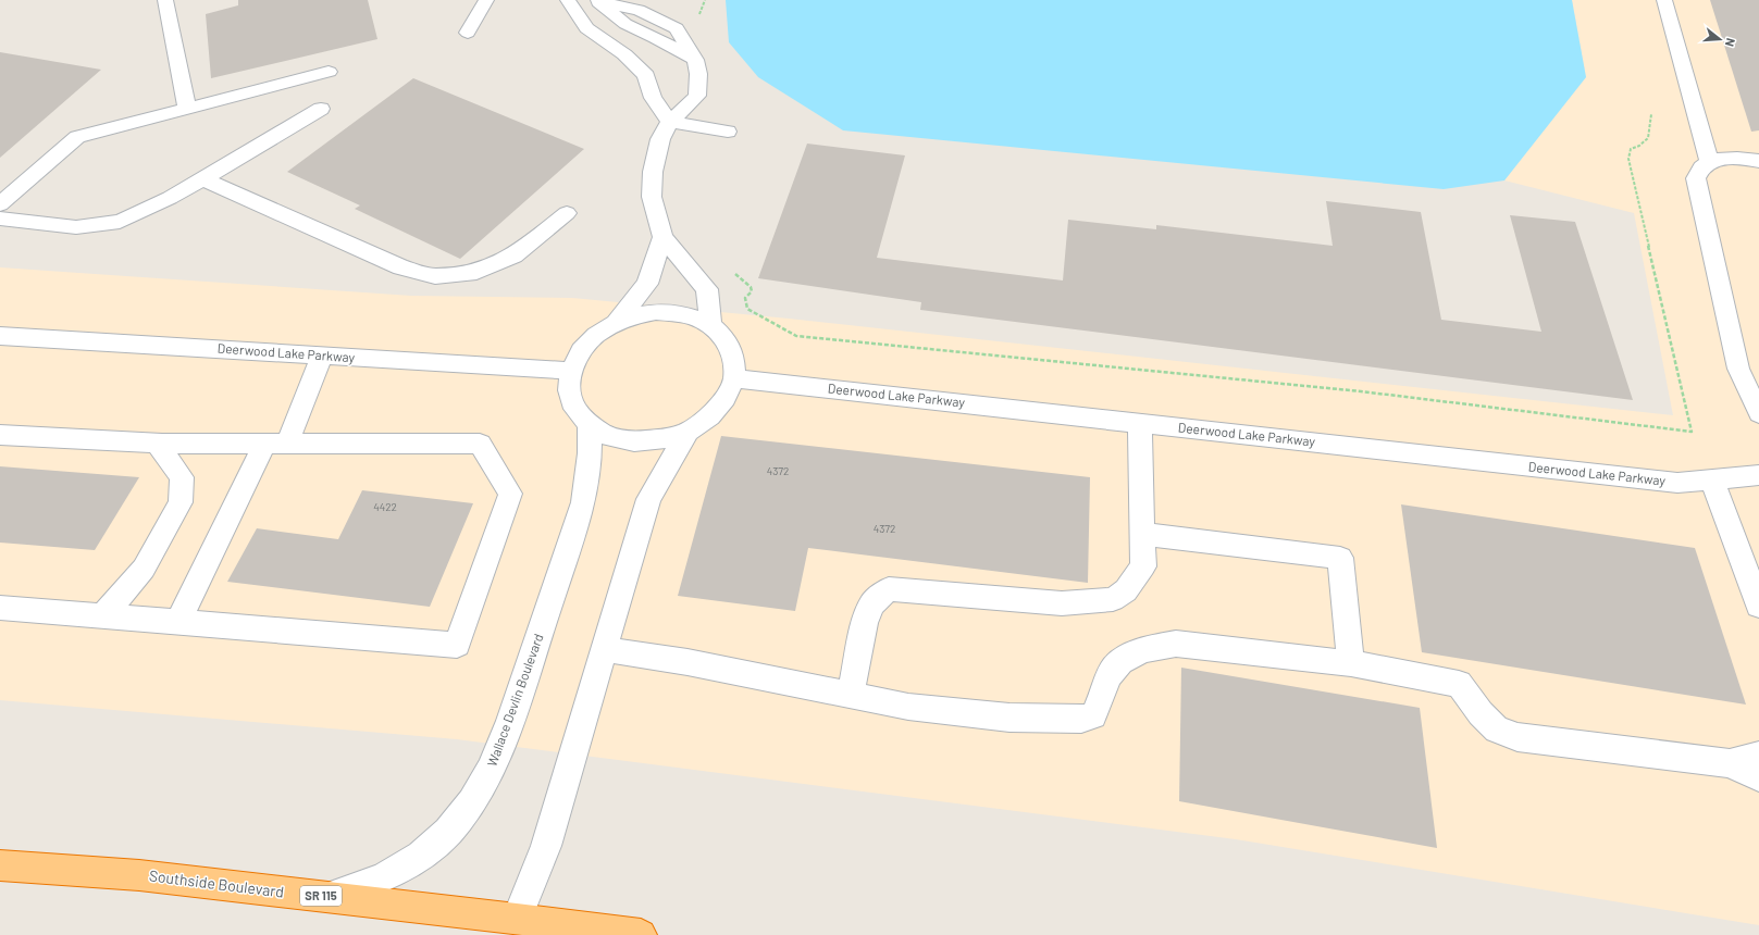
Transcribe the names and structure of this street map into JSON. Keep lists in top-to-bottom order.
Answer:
{
  "streets": {
    "highway": ["Southside Boulevard", "SR 115"],
    "street": ["Deerwood Lake Parkway", "Wallace Devlin Boulevard"]
  },
  "crossings": [
    ["Deerwood Lake Parkway", "Wallace Devlin Boulevard"],
    ["Wallace Devlin Boulevard", "Southside Boulevard"]
  ],
  "house_numbers": ["4372", "4422", "4372"],
  "north": "right"
}
